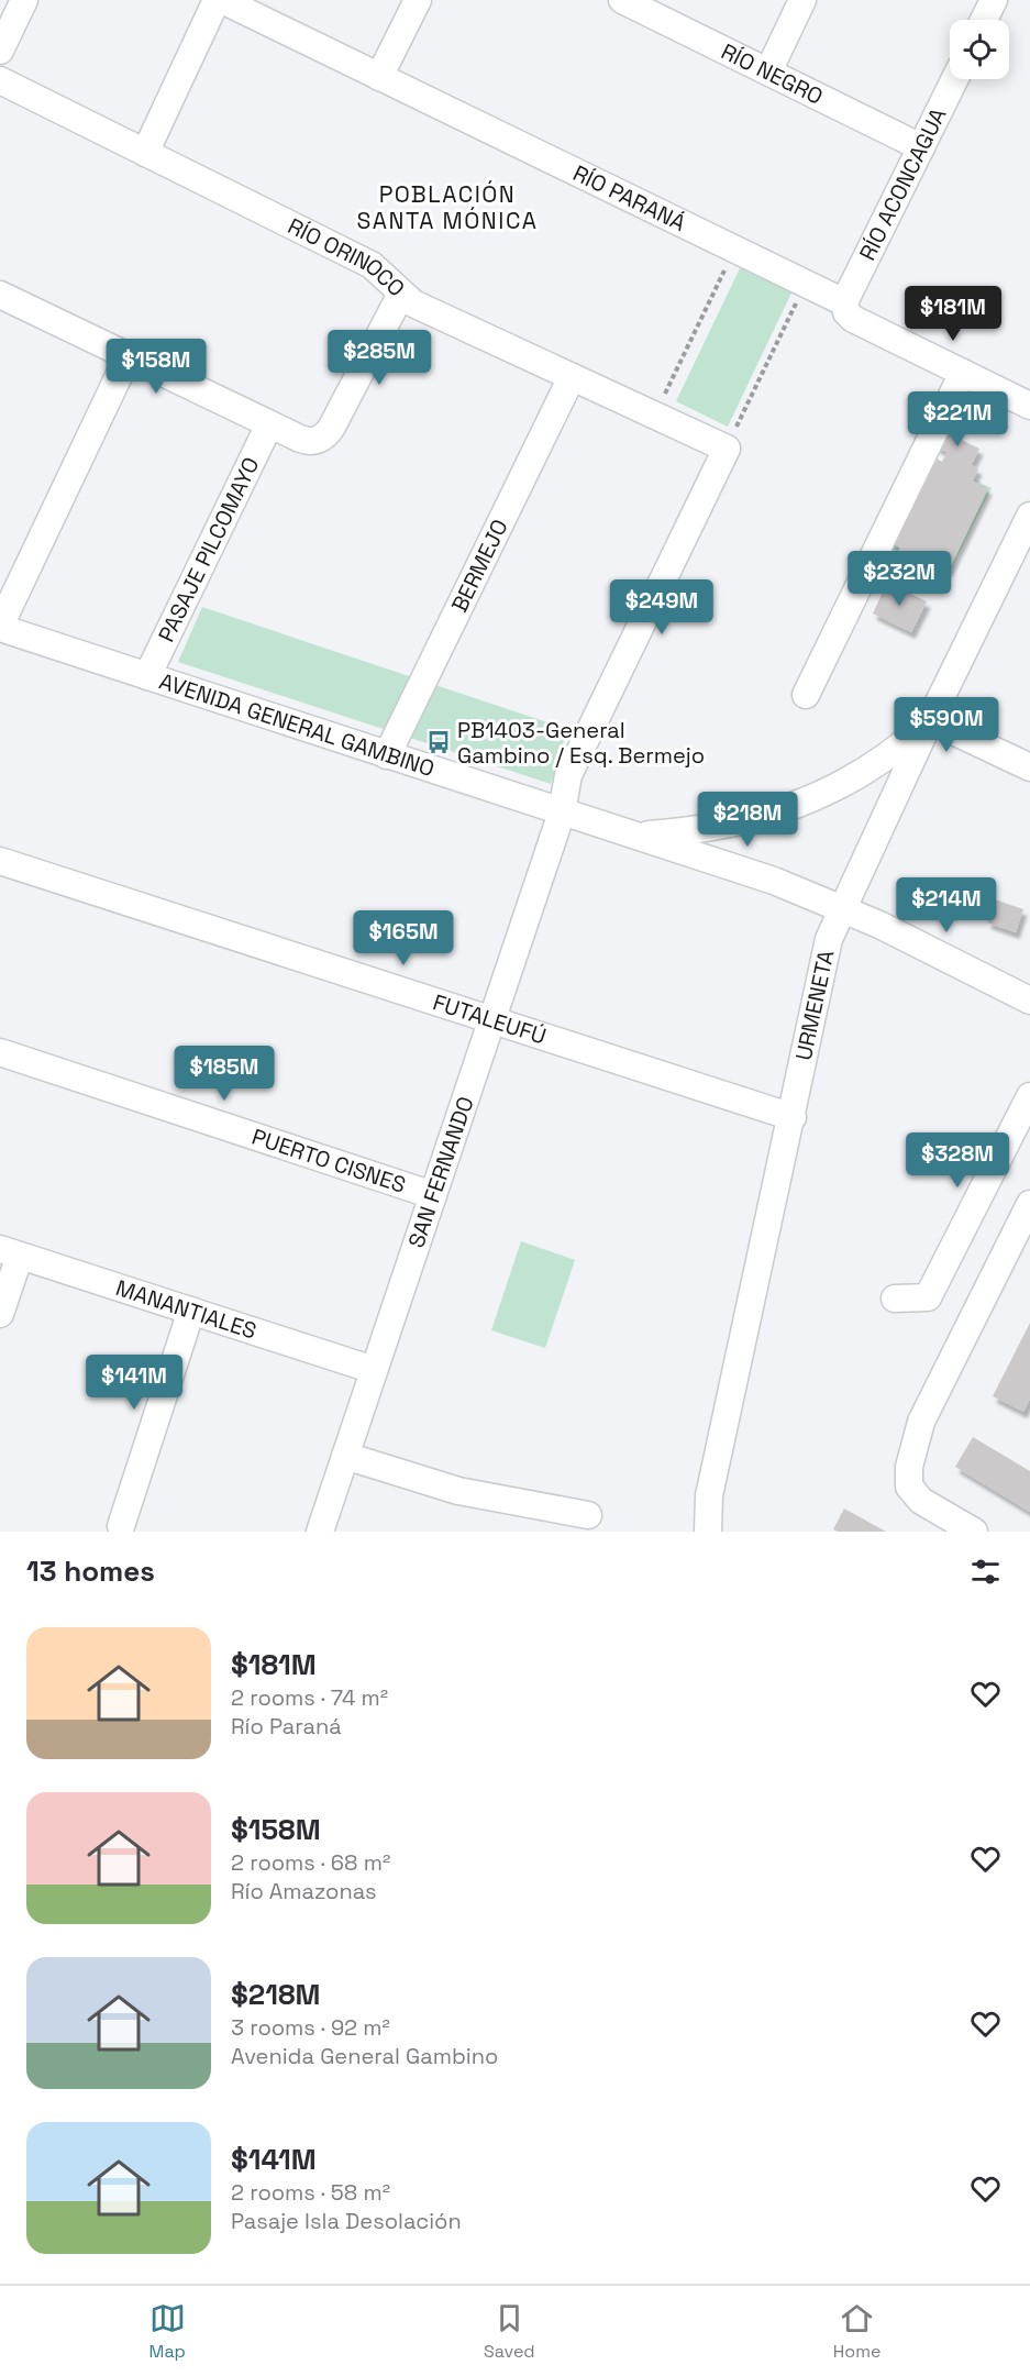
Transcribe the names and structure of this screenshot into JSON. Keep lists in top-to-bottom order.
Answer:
{
  "streets": {
    "street": [
      "RÍO NEGRO",
      "RÍO ACONCAGUA",
      "RÍO PARANÁ",
      "RÍO ORINOCO",
      "PASAJE PILCOMAYO",
      "BERMEJO",
      "AVENIDA GENERAL GAMBINO",
      "URMENETA",
      "FUTALEUFÚ",
      "PUERTO CISNES",
      "SAN FERNANDO",
      "MANANTIALES"
    ]
  },
  "crossings": [
    ["RÍO NEGRO", "RÍO ACONCAGUA"],
    ["RÍO ACONCAGUA", "RÍO PARANÁ"],
    ["RÍO ORINOCO", "BERMEJO"],
    ["RÍO ORINOCO", "SAN FERNANDO"],
    ["PASAJE PILCOMAYO", "AVENIDA GENERAL GAMBINO"],
    ["BERMEJO", "AVENIDA GENERAL GAMBINO"],
    ["AVENIDA GENERAL GAMBINO", "URMENETA"],
    ["AVENIDA GENERAL GAMBINO", "SAN FERNANDO"],
    ["URMENETA", "FUTALEUFÚ"],
    ["FUTALEUFÚ", "SAN FERNANDO"],
    ["PUERTO CISNES", "SAN FERNANDO"],
    ["SAN FERNANDO", "MANANTIALES"]
  ],
  "districts": ["POBLACIÓN SANTA MÓNICA"],
  "places": {
    "bus stop": ["PB1403-General Gambino / Esq. Bermejo"]
  },
  "page": {
    "price": [
      "$181M",
      "$285M",
      "$158M",
      "$221M",
      "$232M",
      "$249M",
      "$590M",
      "$218M",
      "$214M",
      "$165M",
      "$185M",
      "$328M",
      "$141M"
    ],
    "heading": "13 homes",
    "list": [
      {
        "name": "$181M",
        "note": "2 rooms · 74 m² · Río Paraná"
      },
      {
        "name": "$158M",
        "note": "2 rooms · 68 m² · Río Amazonas"
      },
      {
        "name": "$218M",
        "note": "3 rooms · 92 m² · Avenida General Gambino"
      },
      {
        "name": "$141M",
        "note": "2 rooms · 58 m² · Pasaje Isla Desolación"
      }
    ],
    "tabs": ["Map", "Saved", "Home"]
  }
}
